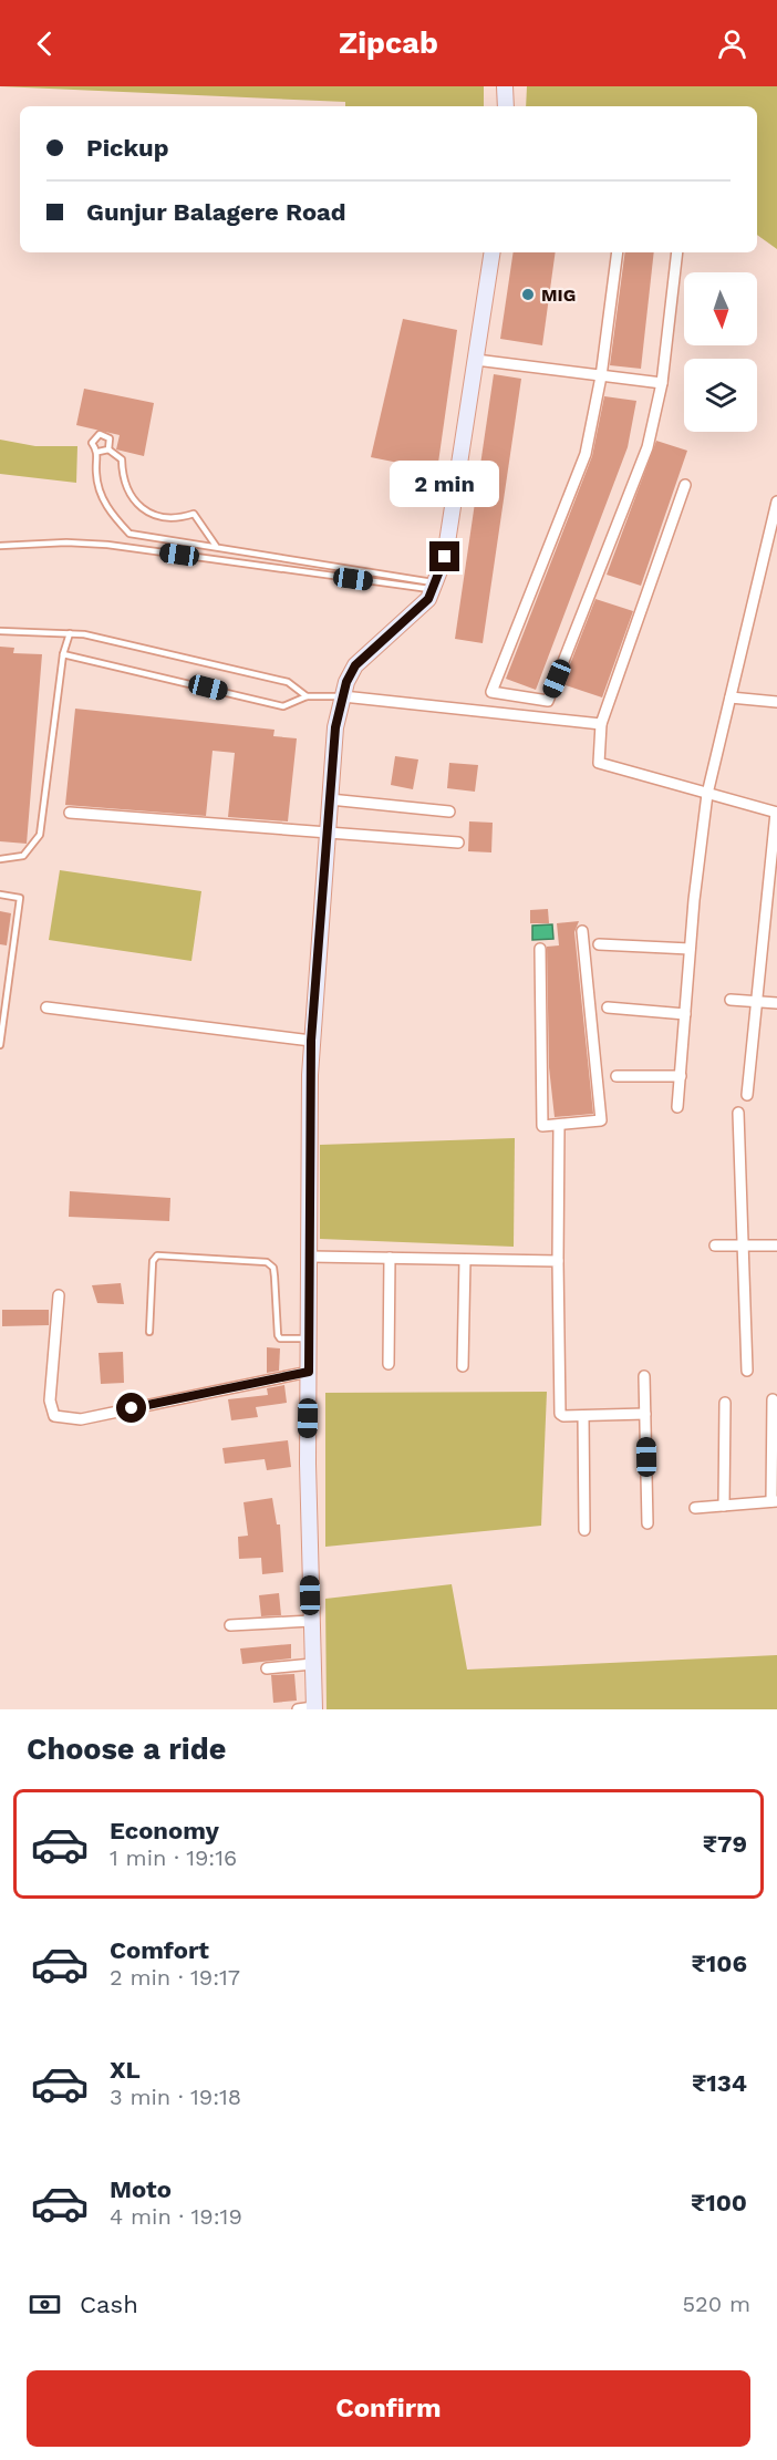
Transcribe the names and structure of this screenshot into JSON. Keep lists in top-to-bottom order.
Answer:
{
  "places": ["MIG"],
  "north": "bottom",
  "page": {
    "header": "Zipcab",
    "banner": ["Pickup", "Gunjur Balagere Road"],
    "bubble": "2 min",
    "heading": "Choose a ride",
    "list": [
      {
        "name": "Economy",
        "note": "1 min · 19:16",
        "value": "₹79"
      },
      {
        "name": "Comfort",
        "note": "2 min · 19:17",
        "value": "₹106"
      },
      {
        "name": "XL",
        "note": "3 min · 19:18",
        "value": "₹134"
      },
      {
        "name": "Moto",
        "note": "4 min · 19:19",
        "value": "₹100"
      }
    ],
    "pay": ["Cash", "520 m"],
    "buttons": "Confirm"
  }
}
